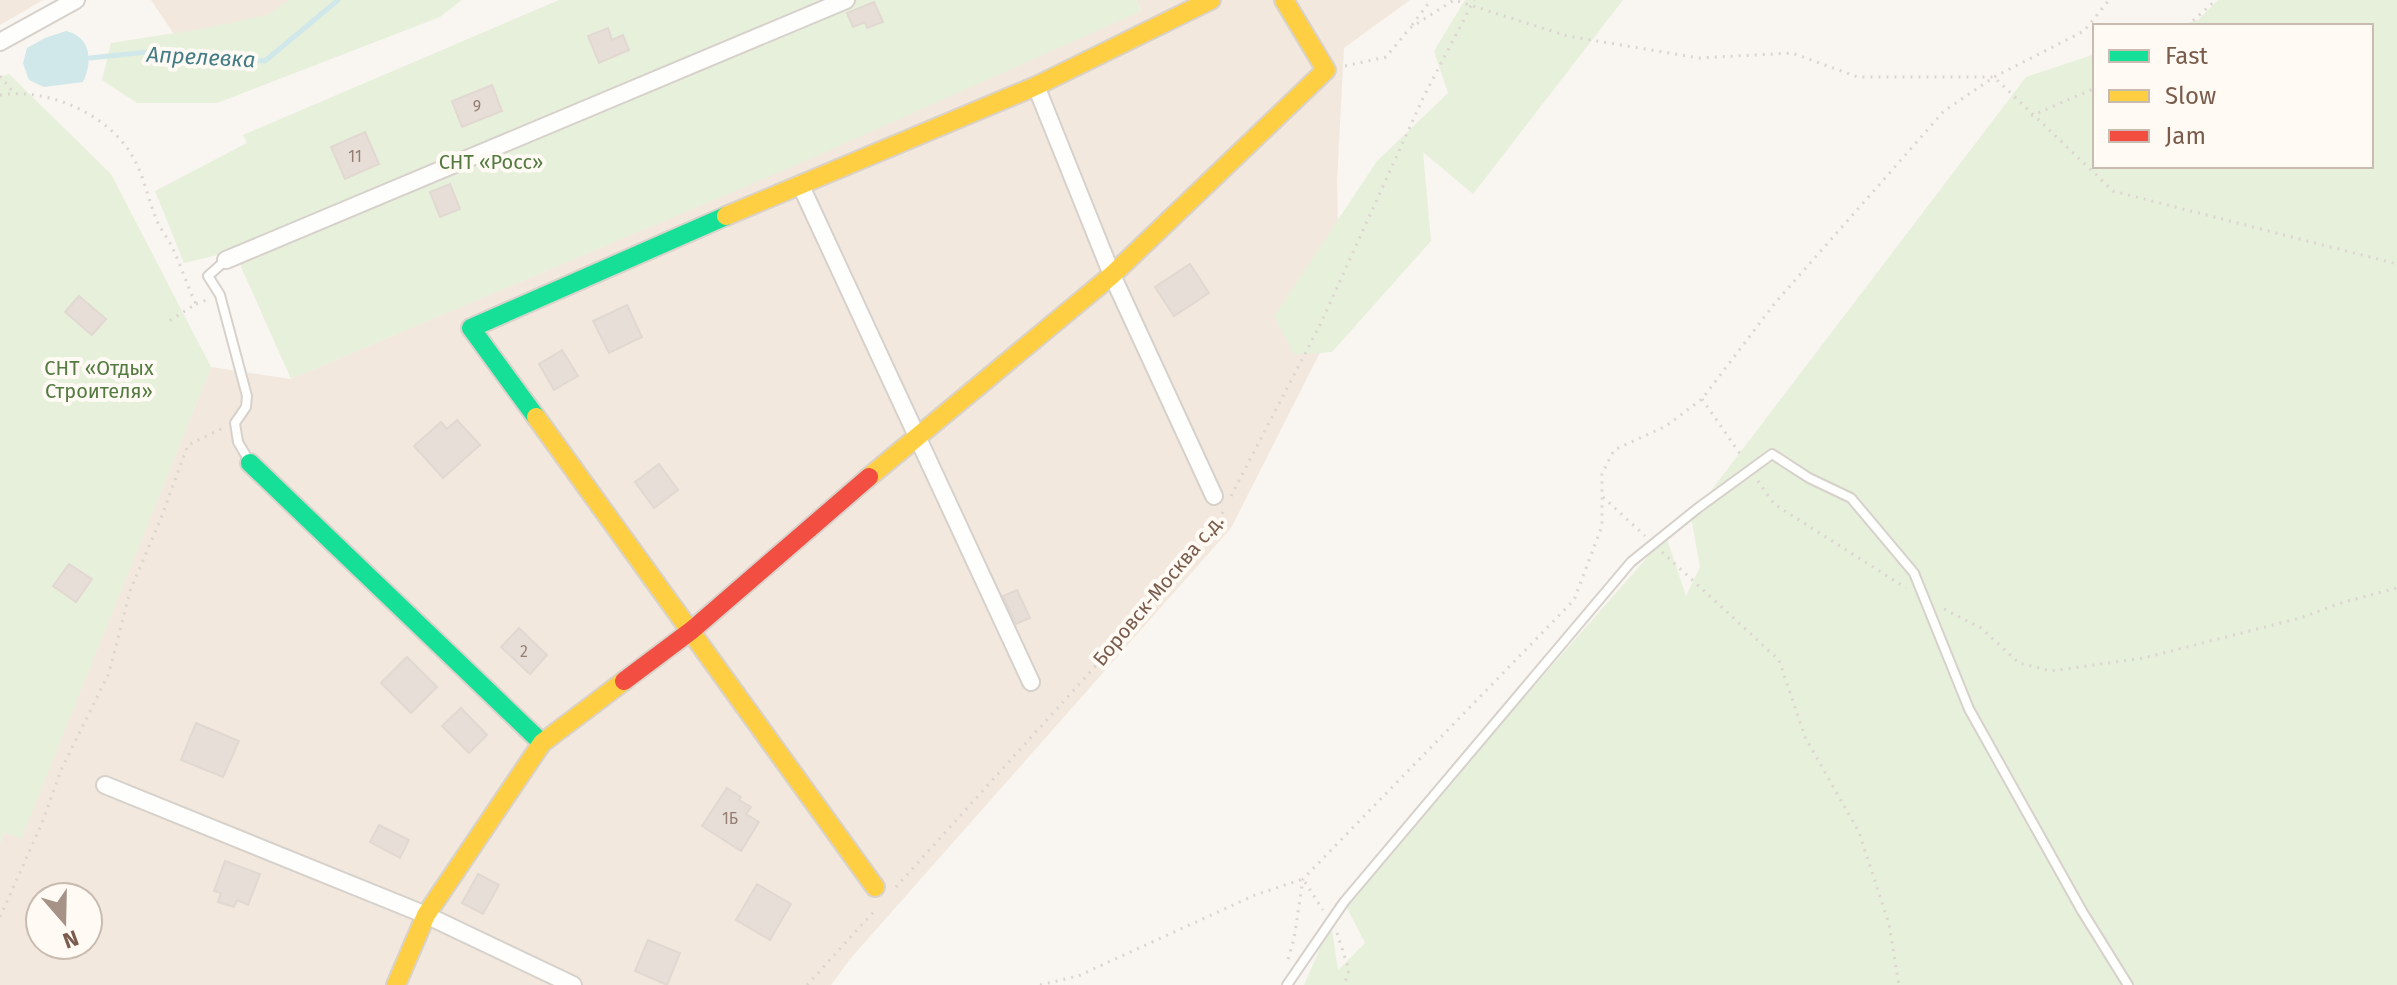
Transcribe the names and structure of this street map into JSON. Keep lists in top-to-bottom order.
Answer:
{
  "streets": {
    "path": ["Боровск-Москва с.д."]
  },
  "water": ["Апрелевка"],
  "parks": ["СНТ «Росс»", "СНТ «Отдых Строителя»"],
  "house_numbers": [
    "9",
    "11",
    "2",
    "1Б"
  ],
  "legend": ["Fast", "Slow", "Jam"],
  "north": "bottom"
}
